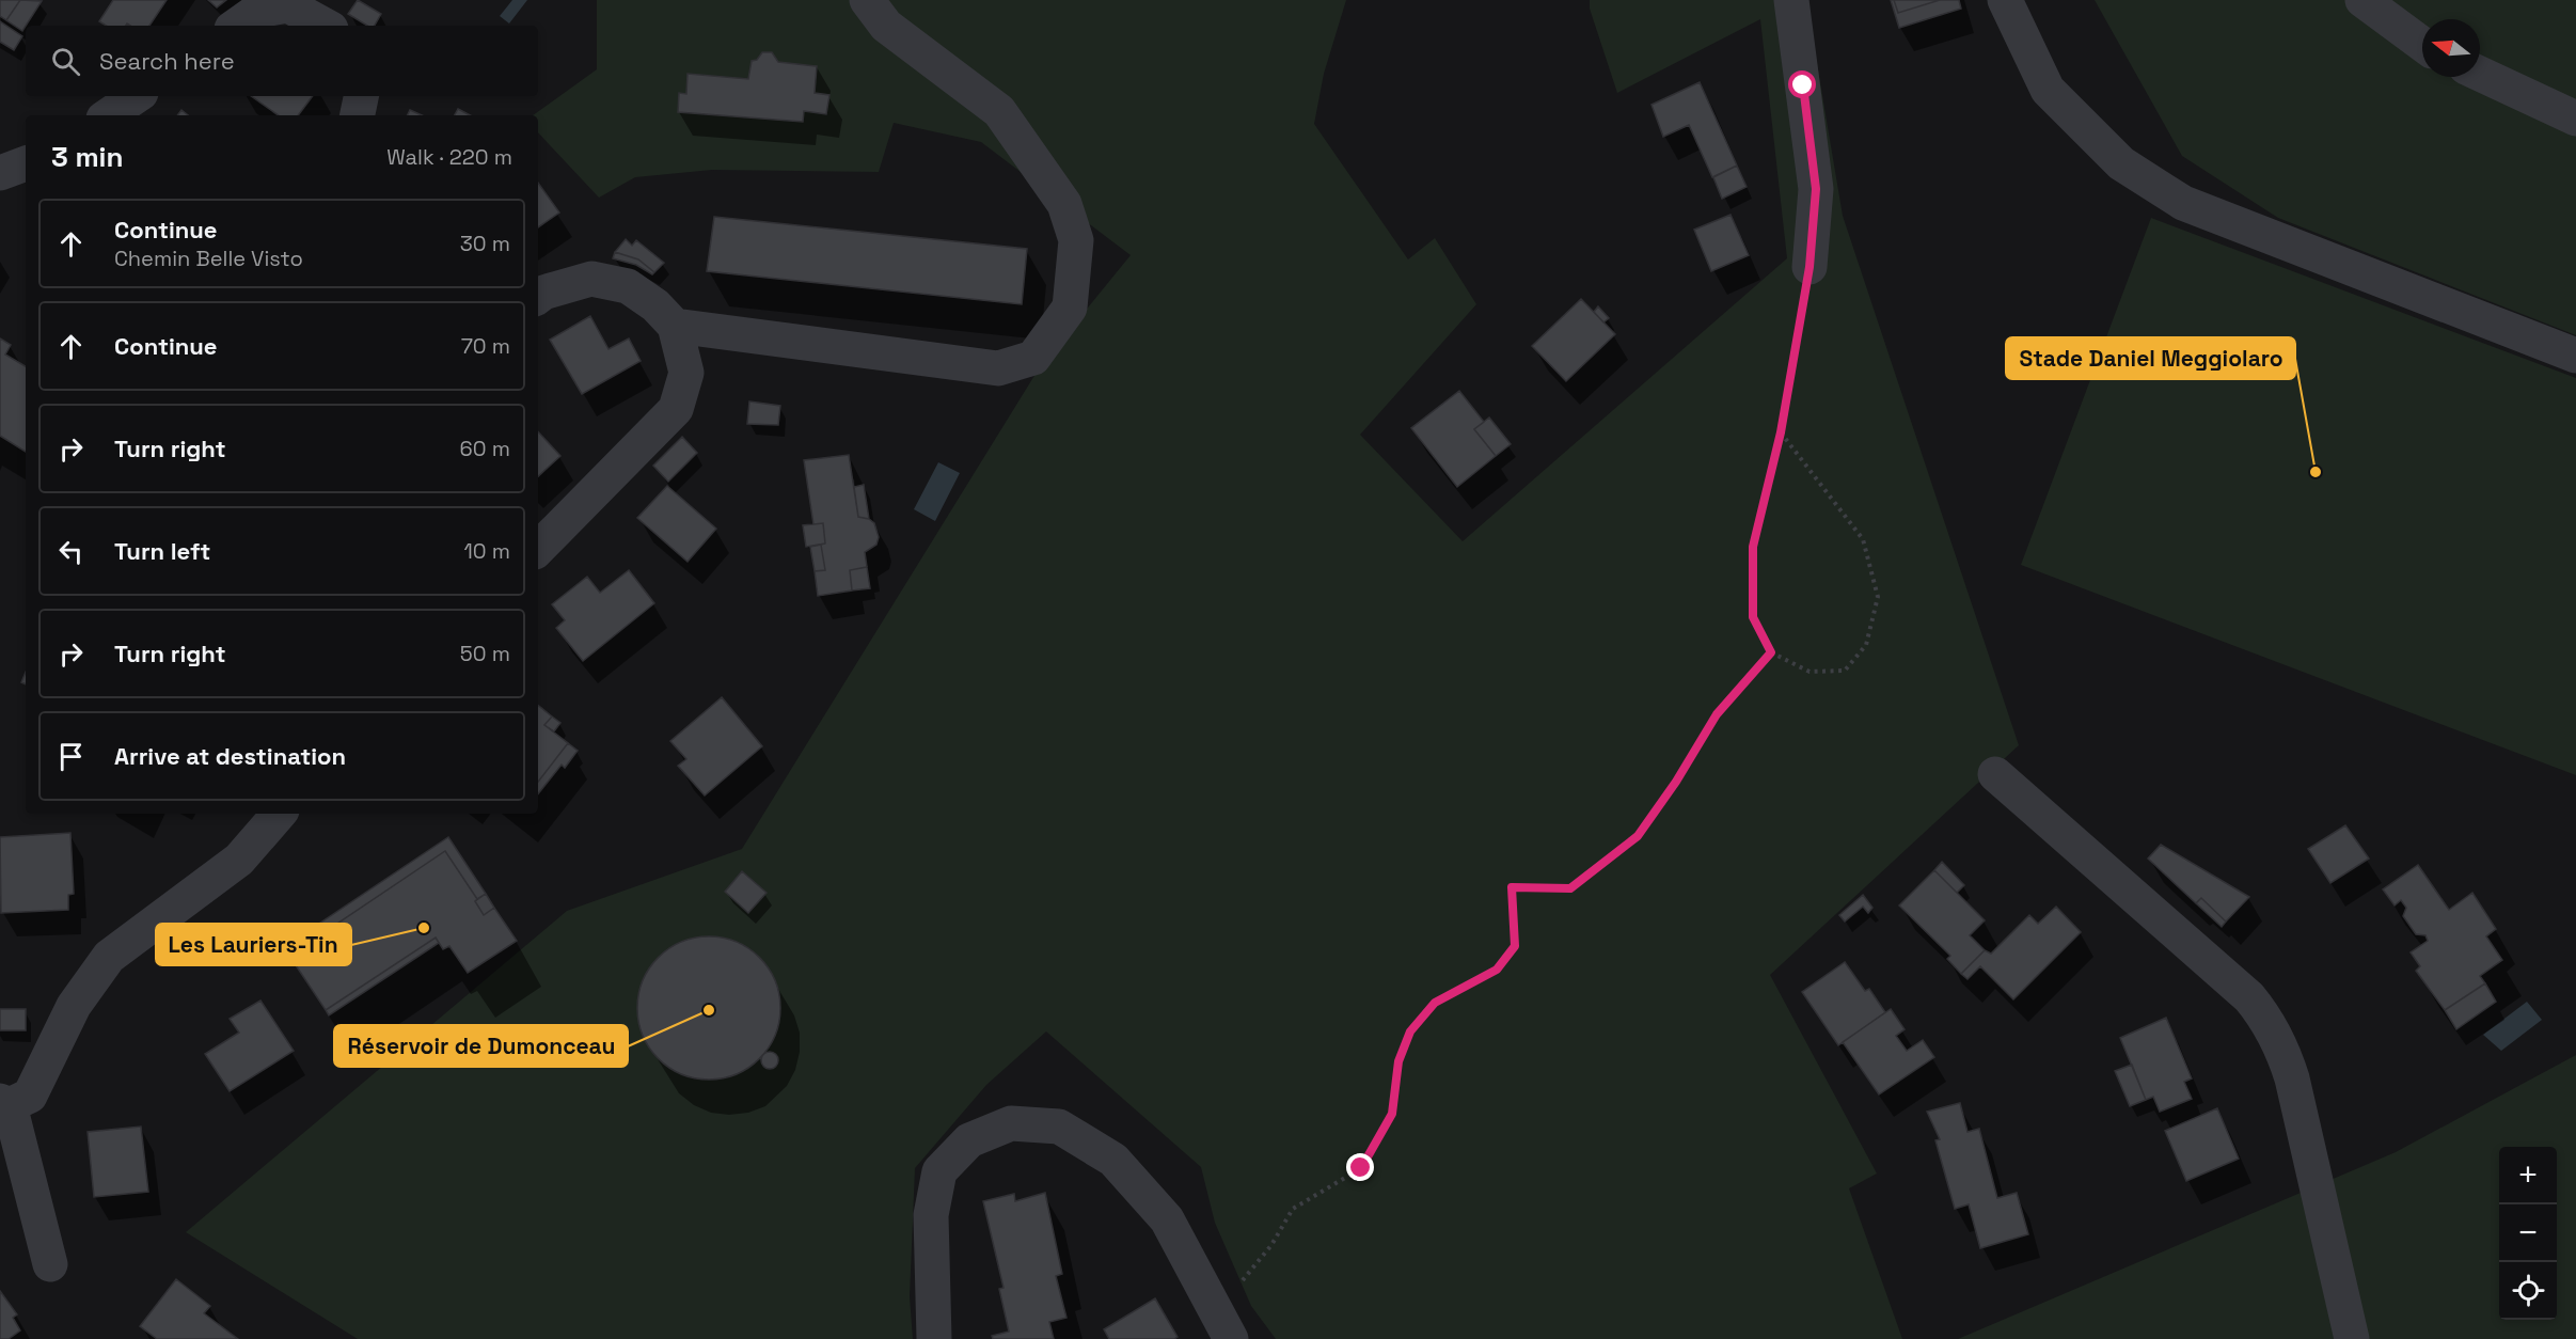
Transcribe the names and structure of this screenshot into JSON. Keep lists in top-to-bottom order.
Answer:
{
  "places": ["Stade Daniel Meggiolaro", "Les Lauriers-Tin", "Réservoir de Dumonceau"],
  "north": "left",
  "page": {
    "search": "Search here",
    "heading": ["3 min", "Walk · 220 m"],
    "list": [
      ["Continue", "Chemin Belle Visto", "30 m"],
      ["Continue", "70 m"],
      ["Turn right", "60 m"],
      ["Turn left", "10 m"],
      ["Turn right", "50 m"],
      "Arrive at destination"
    ],
    "map_buttons": ["+", "−"]
  }
}
